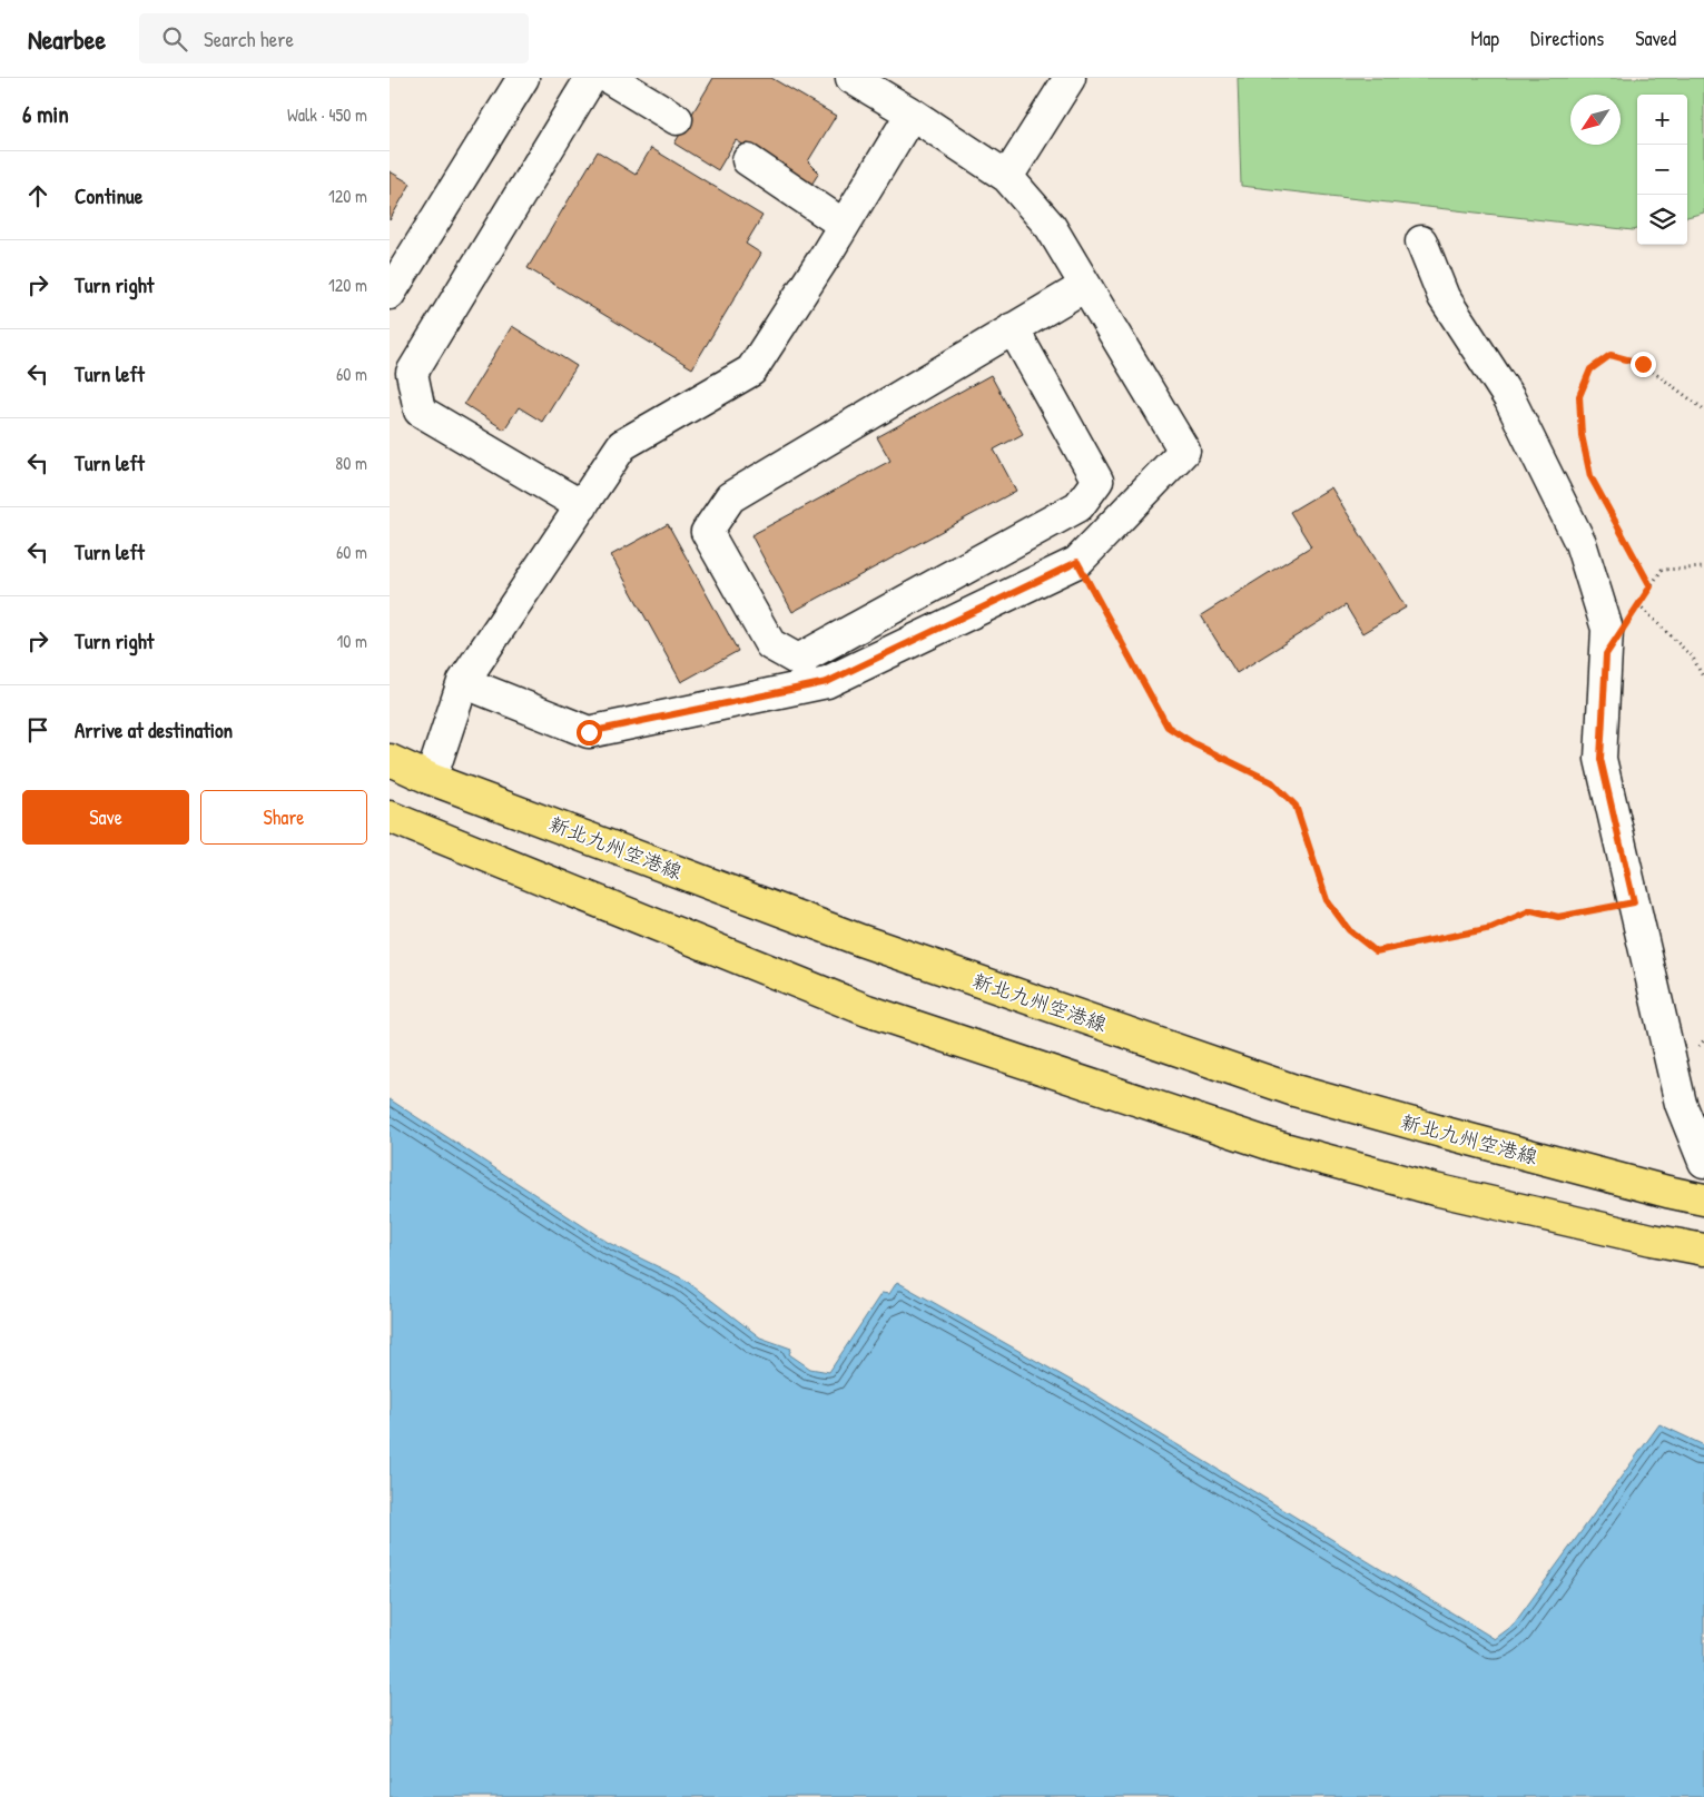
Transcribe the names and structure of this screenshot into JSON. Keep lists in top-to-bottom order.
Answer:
{
  "streets": {
    "main road": ["新北九州空港線"]
  },
  "north": "bottom left",
  "page": {
    "header": "Nearbee",
    "search": "Search here",
    "nav": ["Map", "Directions", "Saved"],
    "heading": ["6 min", "Walk · 450 m"],
    "map_buttons": ["+", "−"],
    "list": [
      ["Continue", "120 m"],
      ["Turn right", "120 m"],
      ["Turn left", "60 m"],
      ["Turn left", "80 m"],
      ["Turn left", "60 m"],
      ["Turn right", "10 m"],
      "Arrive at destination"
    ],
    "buttons": ["Save", "Share"]
  }
}
